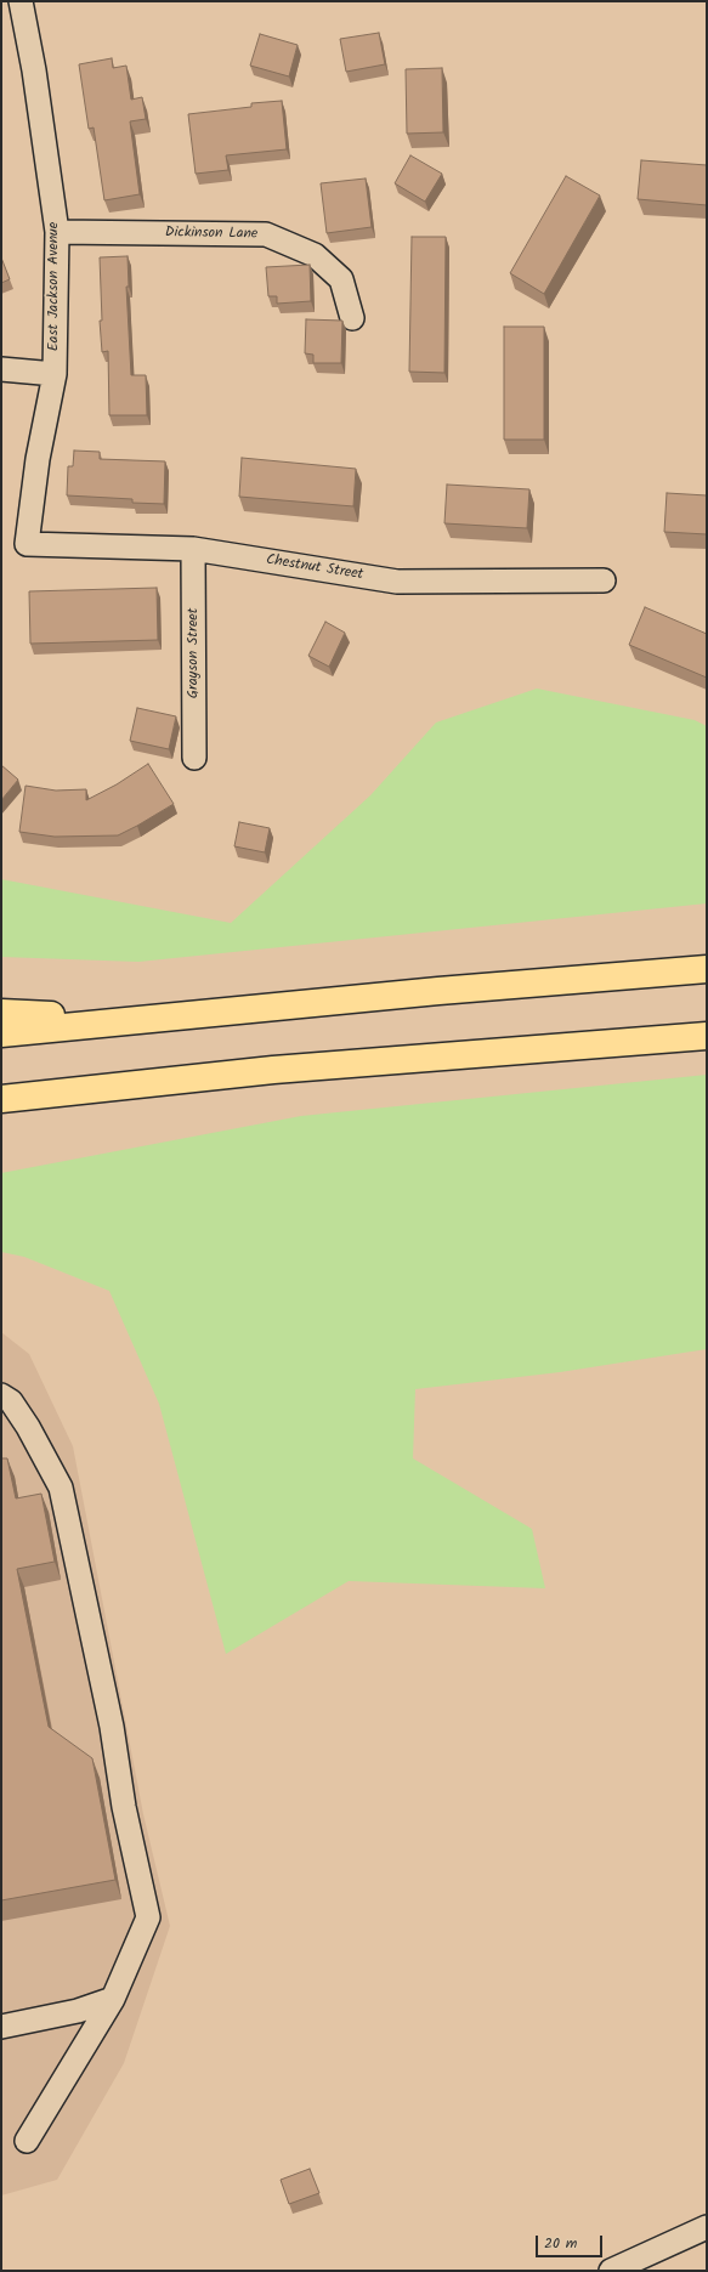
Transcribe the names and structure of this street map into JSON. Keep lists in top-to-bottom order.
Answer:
{
  "streets": {
    "street": [
      "Dickinson Lane",
      "East Jackson Avenue",
      "Chestnut Street",
      "Grayson Street"
    ]
  },
  "crossings": [
    ["Dickinson Lane", "East Jackson Avenue"],
    ["East Jackson Avenue", "Chestnut Street"],
    ["Chestnut Street", "Grayson Street"]
  ],
  "scale_bar": "20 m"
}
